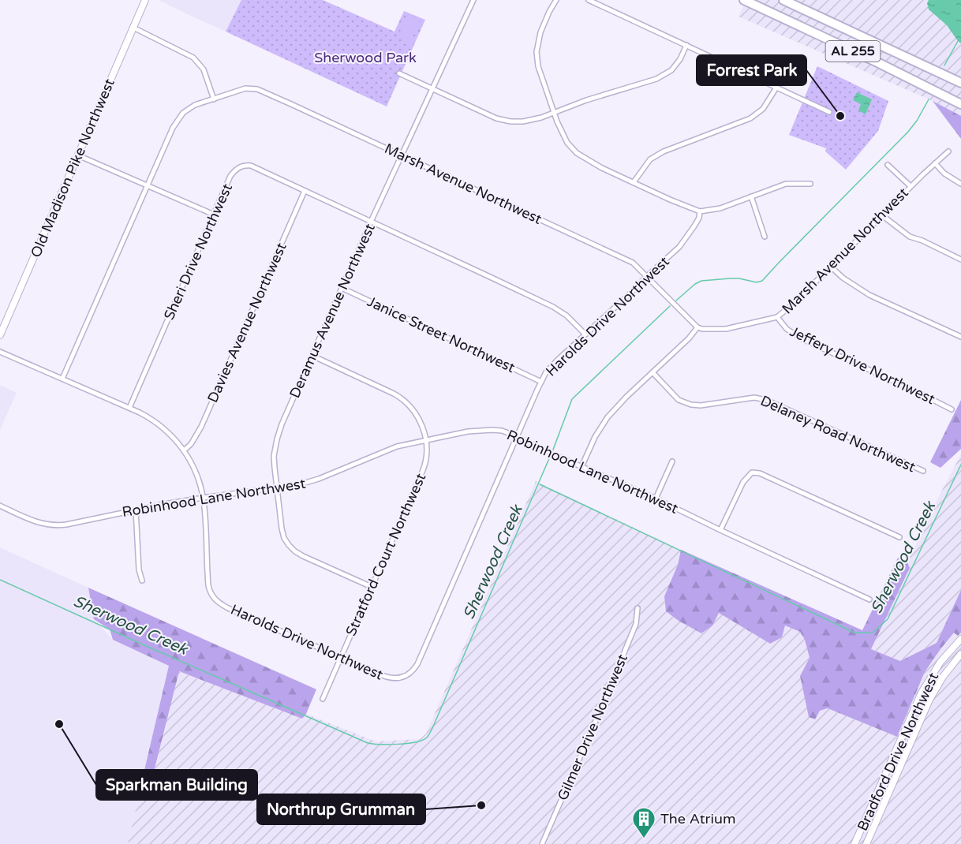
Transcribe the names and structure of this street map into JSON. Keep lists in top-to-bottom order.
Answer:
{
  "streets": {
    "highway": ["AL 255"],
    "main road": ["Old Madison Pike Northwest", "Bradford Drive Northwest"],
    "street": [
      "Marsh Avenue Northwest",
      "Sheri Drive Northwest",
      "Deramus Avenue Northwest",
      "Harolds Drive Northwest",
      "Davies Avenue Northwest",
      "Janice Street Northwest",
      "Jeffery Drive Northwest",
      "Delaney Road Northwest",
      "Robinhood Lane Northwest",
      "Stratford Court Northwest",
      "Gilmer Drive Northwest"
    ]
  },
  "crossings": [
    ["Marsh Avenue Northwest", "Deramus Avenue Northwest"],
    ["Marsh Avenue Northwest", "Harolds Drive Northwest"],
    ["Marsh Avenue Northwest", "Jeffery Drive Northwest"],
    ["Sheri Drive Northwest", "Deramus Avenue Northwest"],
    ["Sheri Drive Northwest", "Harolds Drive Northwest"],
    ["Sheri Drive Northwest", "Davies Avenue Northwest"],
    ["Deramus Avenue Northwest", "Janice Street Northwest"],
    ["Deramus Avenue Northwest", "Robinhood Lane Northwest"],
    ["Deramus Avenue Northwest", "Stratford Court Northwest"],
    ["Harolds Drive Northwest", "Davies Avenue Northwest"],
    ["Harolds Drive Northwest", "Janice Street Northwest"],
    ["Harolds Drive Northwest", "Robinhood Lane Northwest"],
    ["Harolds Drive Northwest", "Stratford Court Northwest"],
    ["Robinhood Lane Northwest", "Stratford Court Northwest"]
  ],
  "water": ["Sherwood Creek"],
  "parks": ["Sherwood Park"],
  "places": {
    "other": ["Forrest Park", "Sparkman Building", "Northrup Grumman"],
    "building": ["The Atrium"]
  }
}
